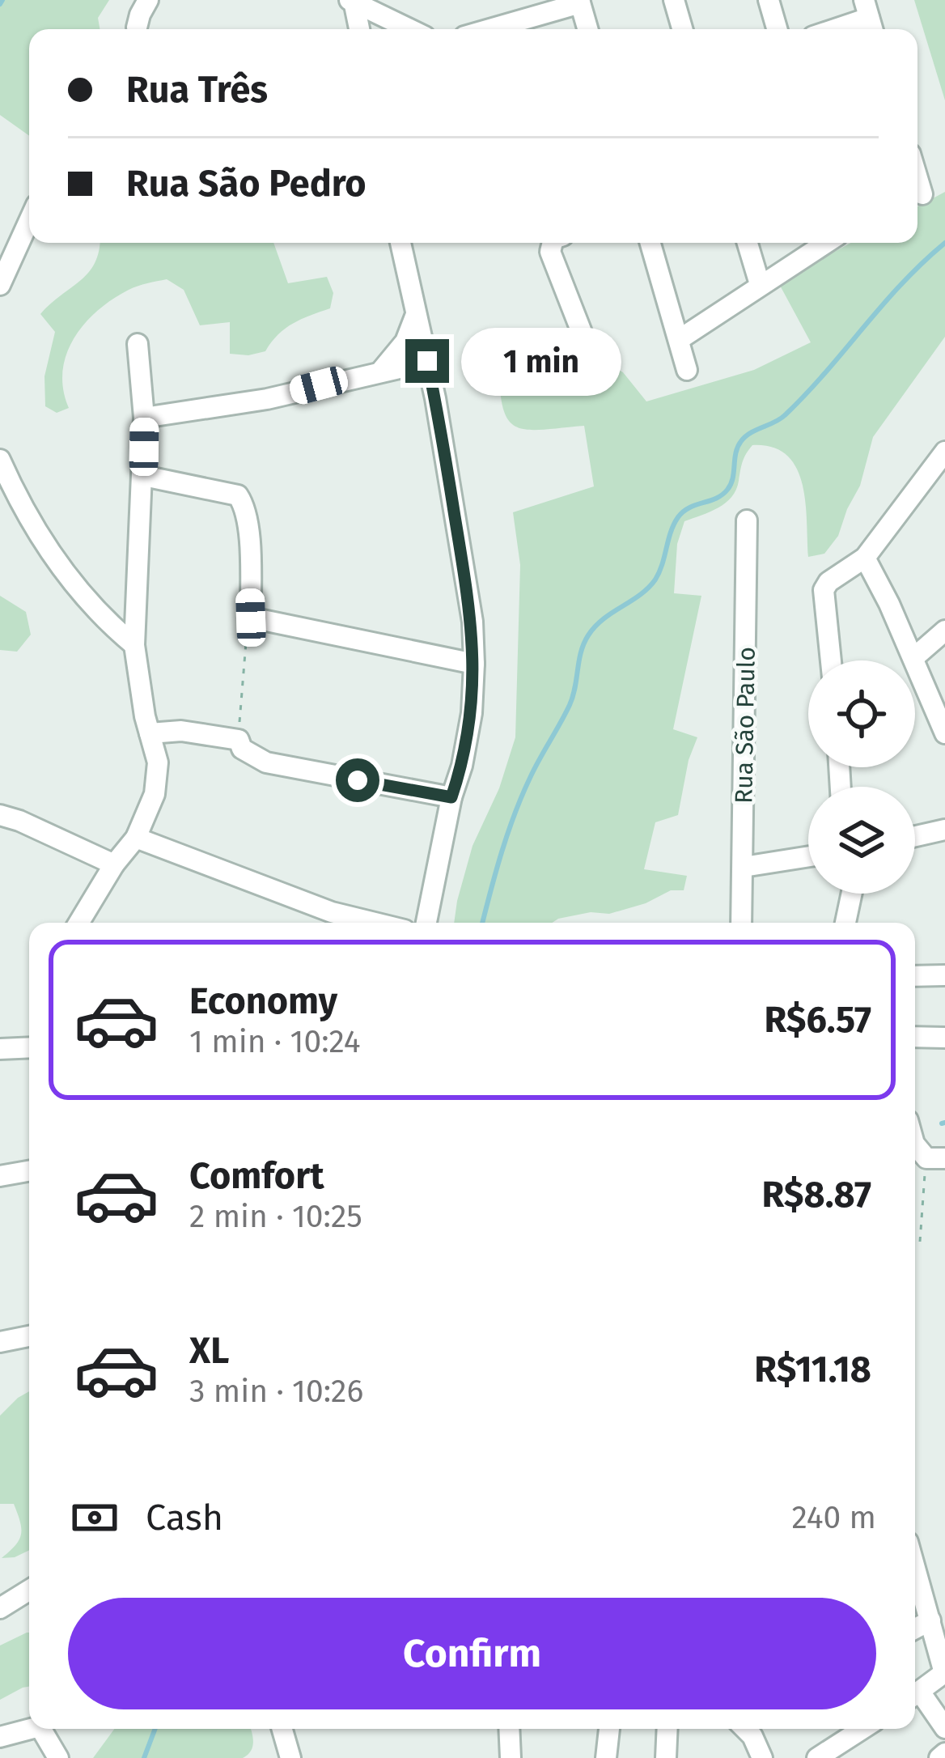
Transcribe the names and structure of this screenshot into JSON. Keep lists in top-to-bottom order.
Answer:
{
  "streets": {
    "street": ["Rua São Paulo"]
  },
  "page": {
    "banner": ["Rua Três", "Rua São Pedro"],
    "bubble": "1 min",
    "list": [
      {
        "name": "Economy",
        "note": "1 min · 10:24",
        "value": "R$6.57"
      },
      {
        "name": "Comfort",
        "note": "2 min · 10:25",
        "value": "R$8.87"
      },
      {
        "name": "XL",
        "note": "3 min · 10:26",
        "value": "R$11.18"
      }
    ],
    "pay": ["Cash", "240 m"],
    "buttons": "Confirm"
  }
}
